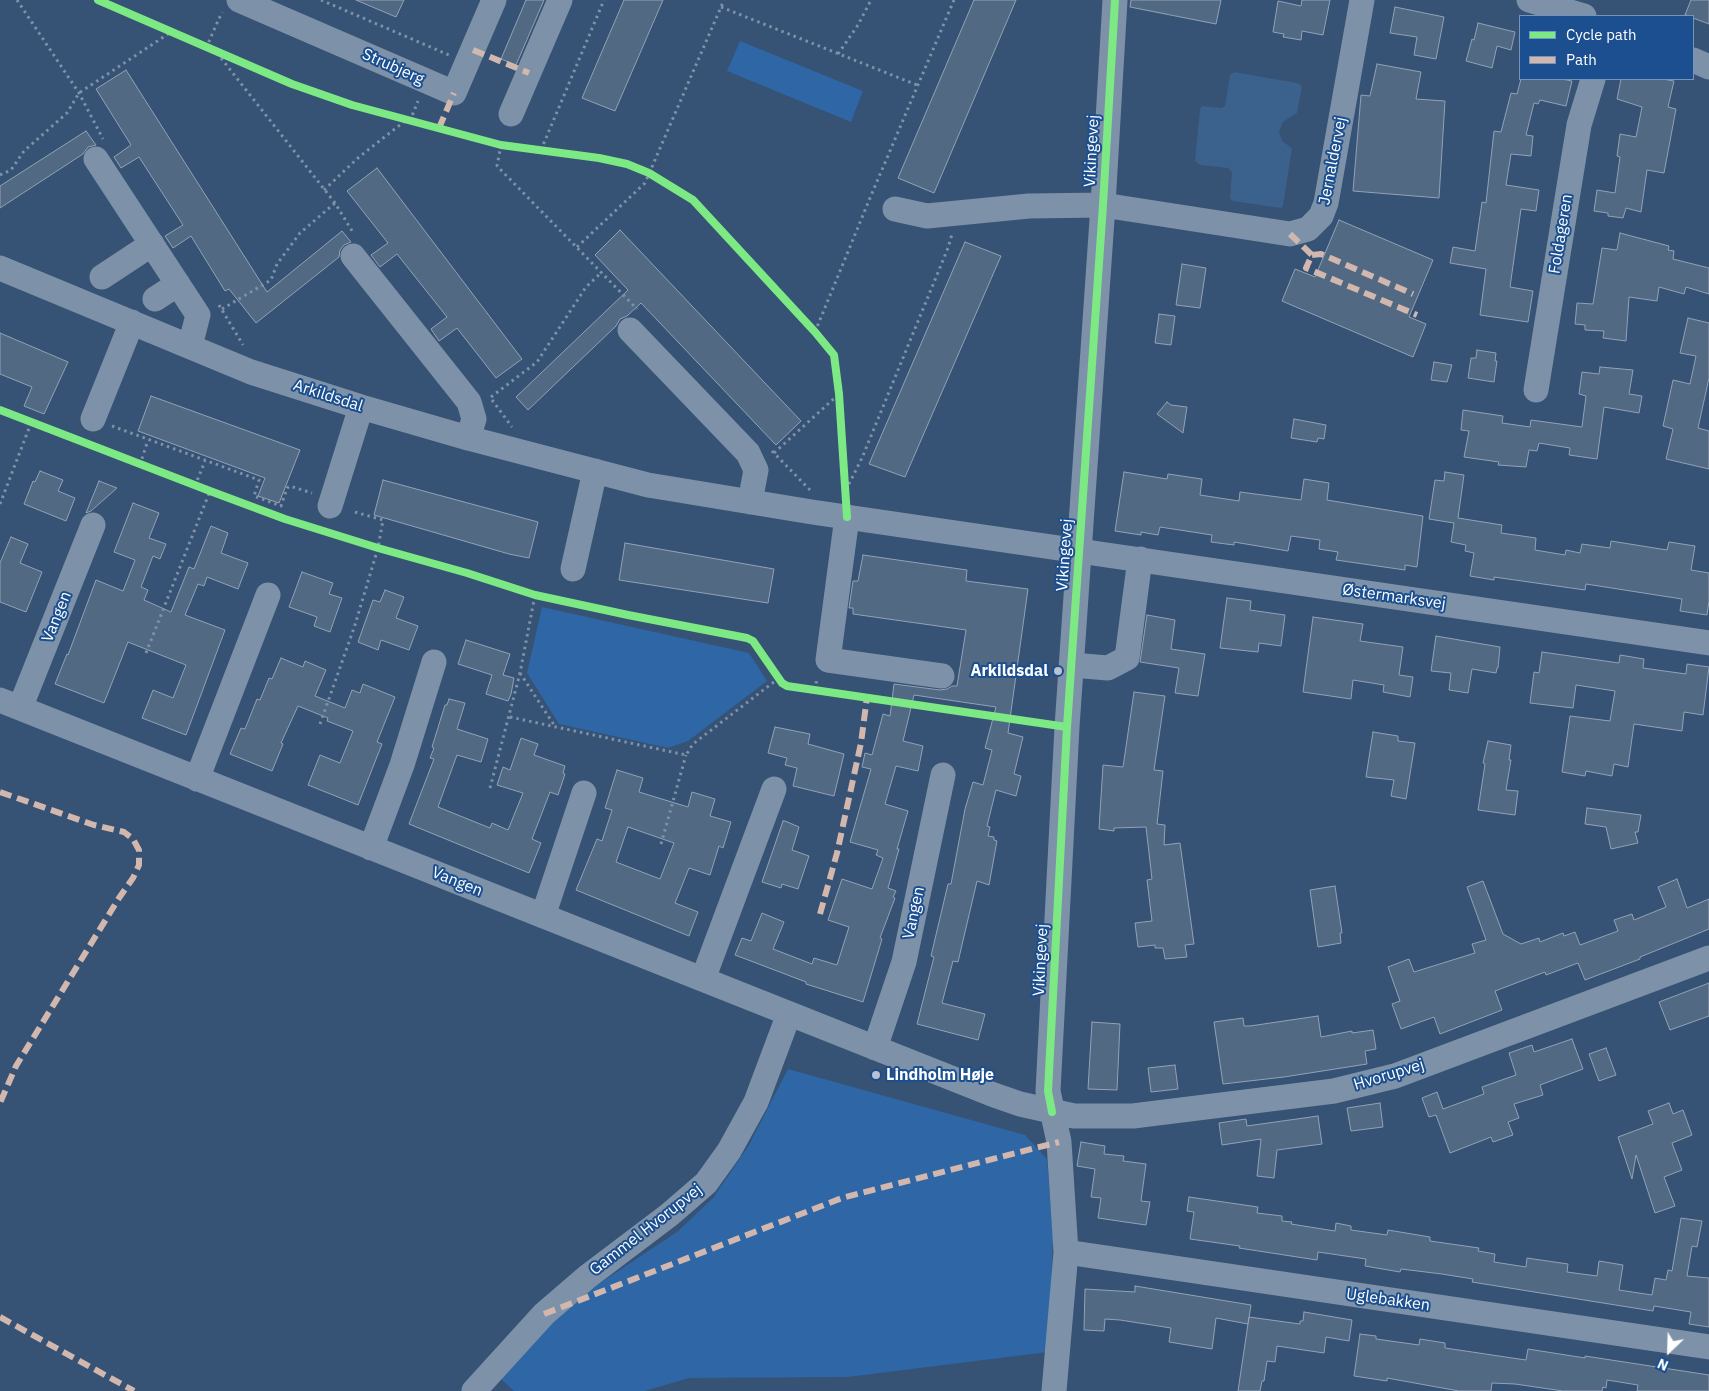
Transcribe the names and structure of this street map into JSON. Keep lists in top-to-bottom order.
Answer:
{
  "streets": {
    "street": [
      "Strubjerg",
      "Vikingevej",
      "Jernaldervej",
      "Foldageren",
      "Arkildsdal",
      "Østermarksvej",
      "Vangen",
      "Hvorupvej",
      "Gammel Hvorupvej",
      "Uglebakken"
    ]
  },
  "crossings": [
    ["Vikingevej", "Jernaldervej"],
    ["Vikingevej", "Arkildsdal"],
    ["Vikingevej", "Østermarksvej"],
    ["Vikingevej", "Vangen"],
    ["Vikingevej", "Hvorupvej"],
    ["Vikingevej", "Uglebakken"],
    ["Arkildsdal", "Østermarksvej"],
    ["Vangen", "Hvorupvej"],
    ["Vangen", "Gammel Hvorupvej"]
  ],
  "places": ["Arkildsdal", "Lindholm Høje"],
  "legend": ["Cycle path", "Path"],
  "north": "bottom left"
}
